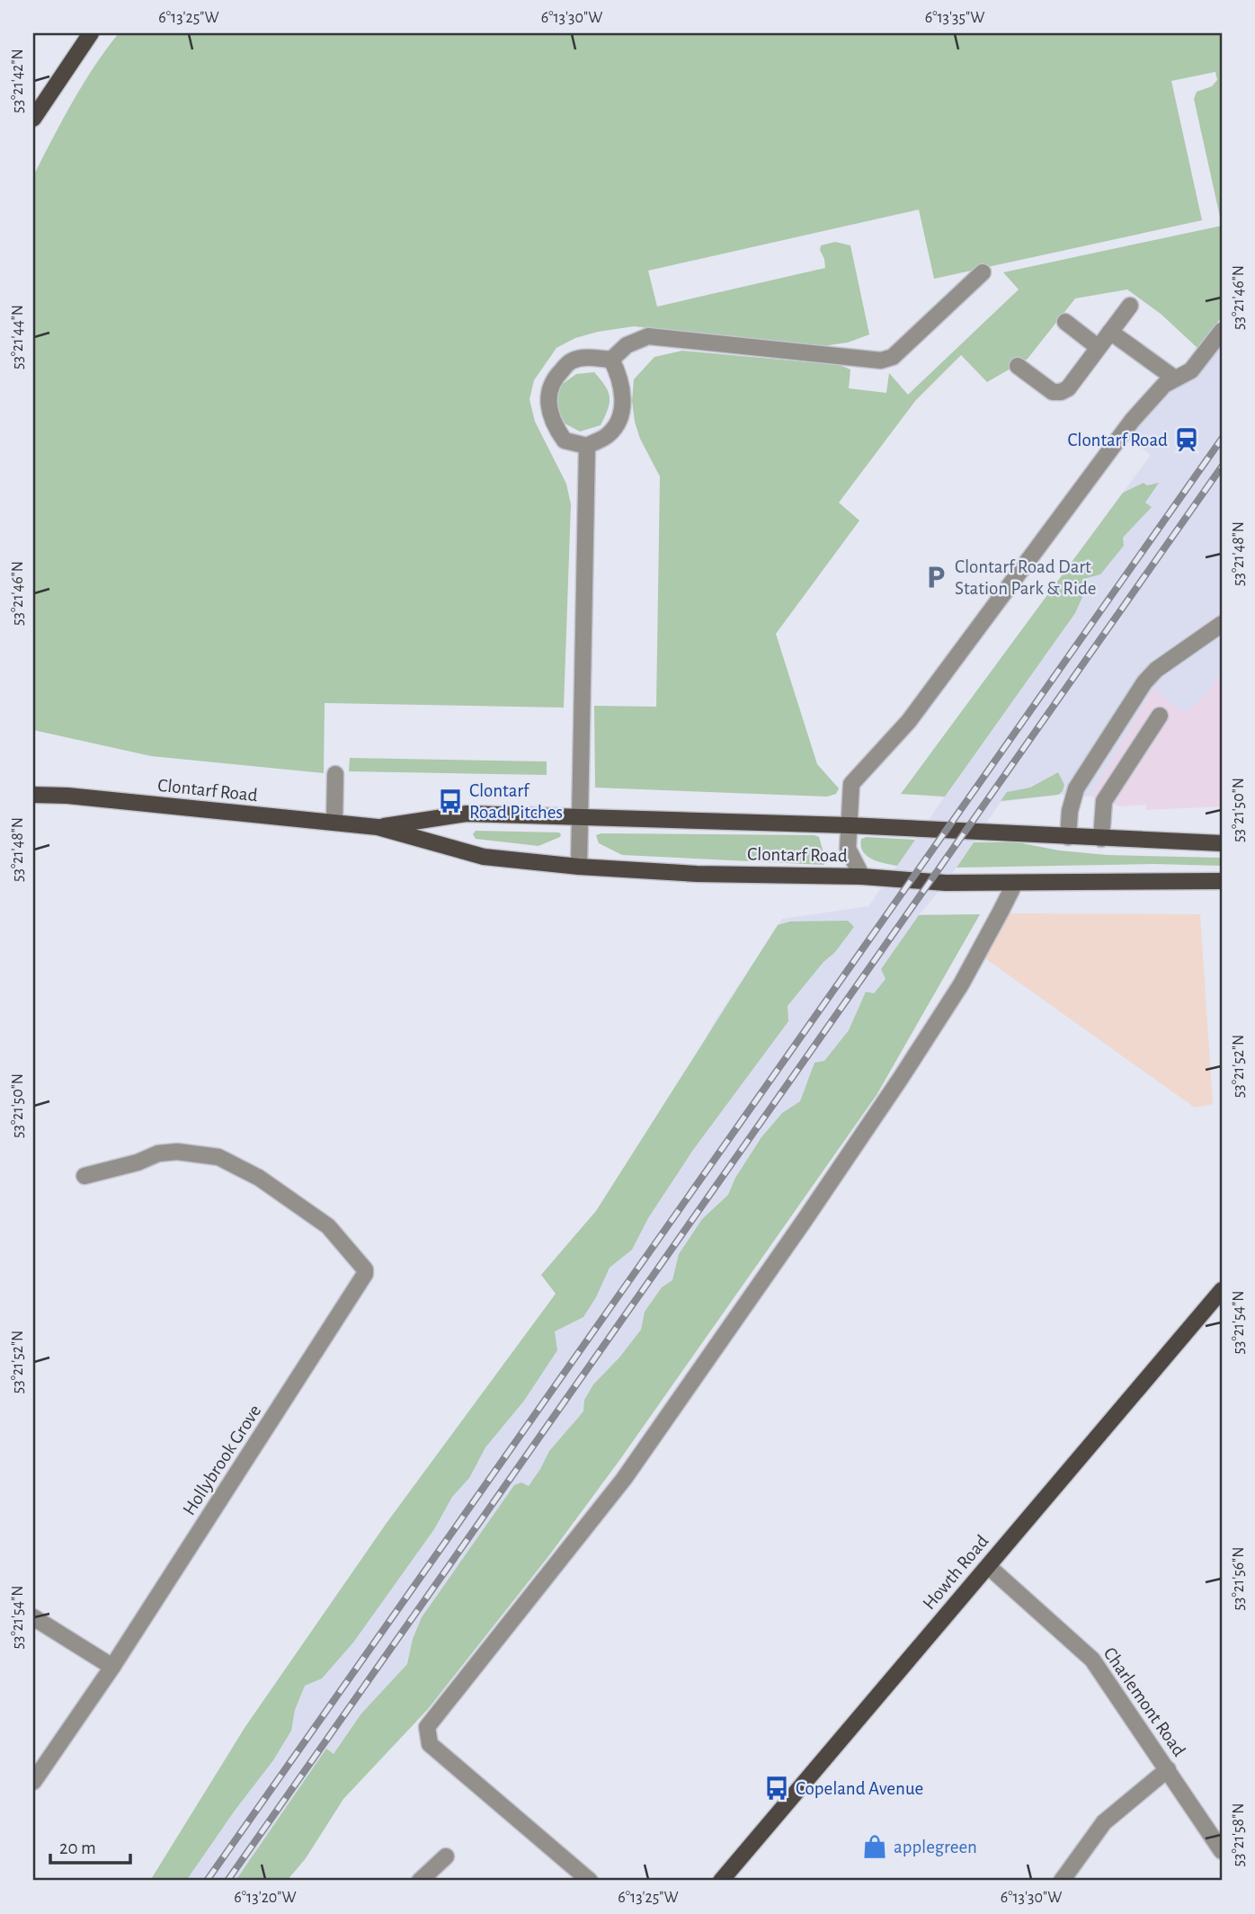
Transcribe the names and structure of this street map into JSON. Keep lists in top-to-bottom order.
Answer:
{
  "streets": {
    "main road": ["Clontarf Road", "Howth Road"],
    "street": ["Hollybrook Grove", "Charlemont Road"]
  },
  "crossings": [
    ["Howth Road", "Charlemont Road"]
  ],
  "places": {
    "station": ["Clontarf Road"],
    "parking": ["Clontarf Road Dart Station Park & Ride"],
    "bus stop": ["Clontarf Road Pitches", "Copeland Avenue"],
    "shop": ["applegreen"]
  },
  "scale_bar": "20 m",
  "coordinates": [
    "6°13'25\"W",
    "6°13'30\"W",
    "6°13'35\"W",
    "53°21'42\"N",
    "53°21'46\"N",
    "53°21'44\"N",
    "53°21'48\"N",
    "53°21'50\"N",
    "53°21'52\"N",
    "53°21'54\"N",
    "53°21'56\"N",
    "53°21'58\"N",
    "6°13'20\"W"
  ]
}
